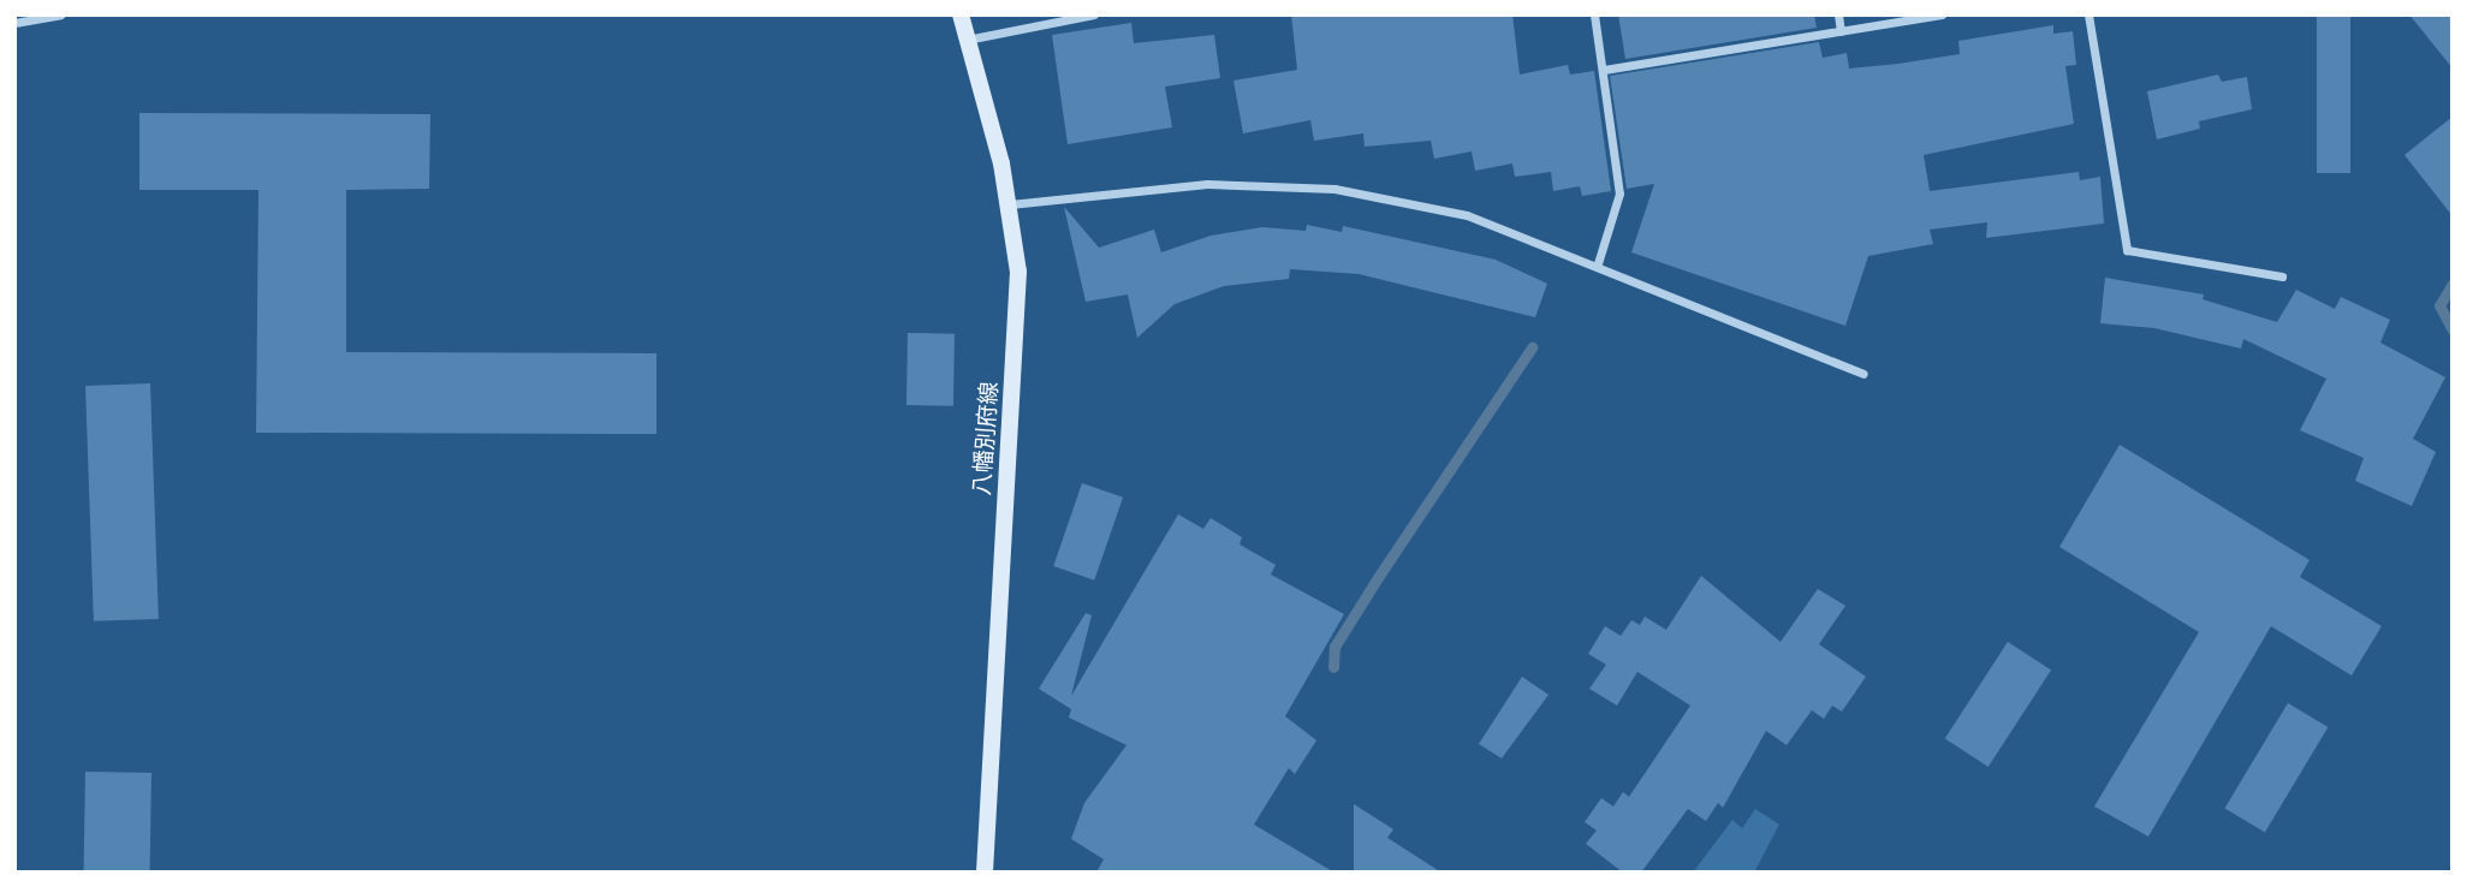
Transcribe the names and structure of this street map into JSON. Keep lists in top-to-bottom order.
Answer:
{
  "streets": {
    "main road": ["八幡別府線"]
  }
}
